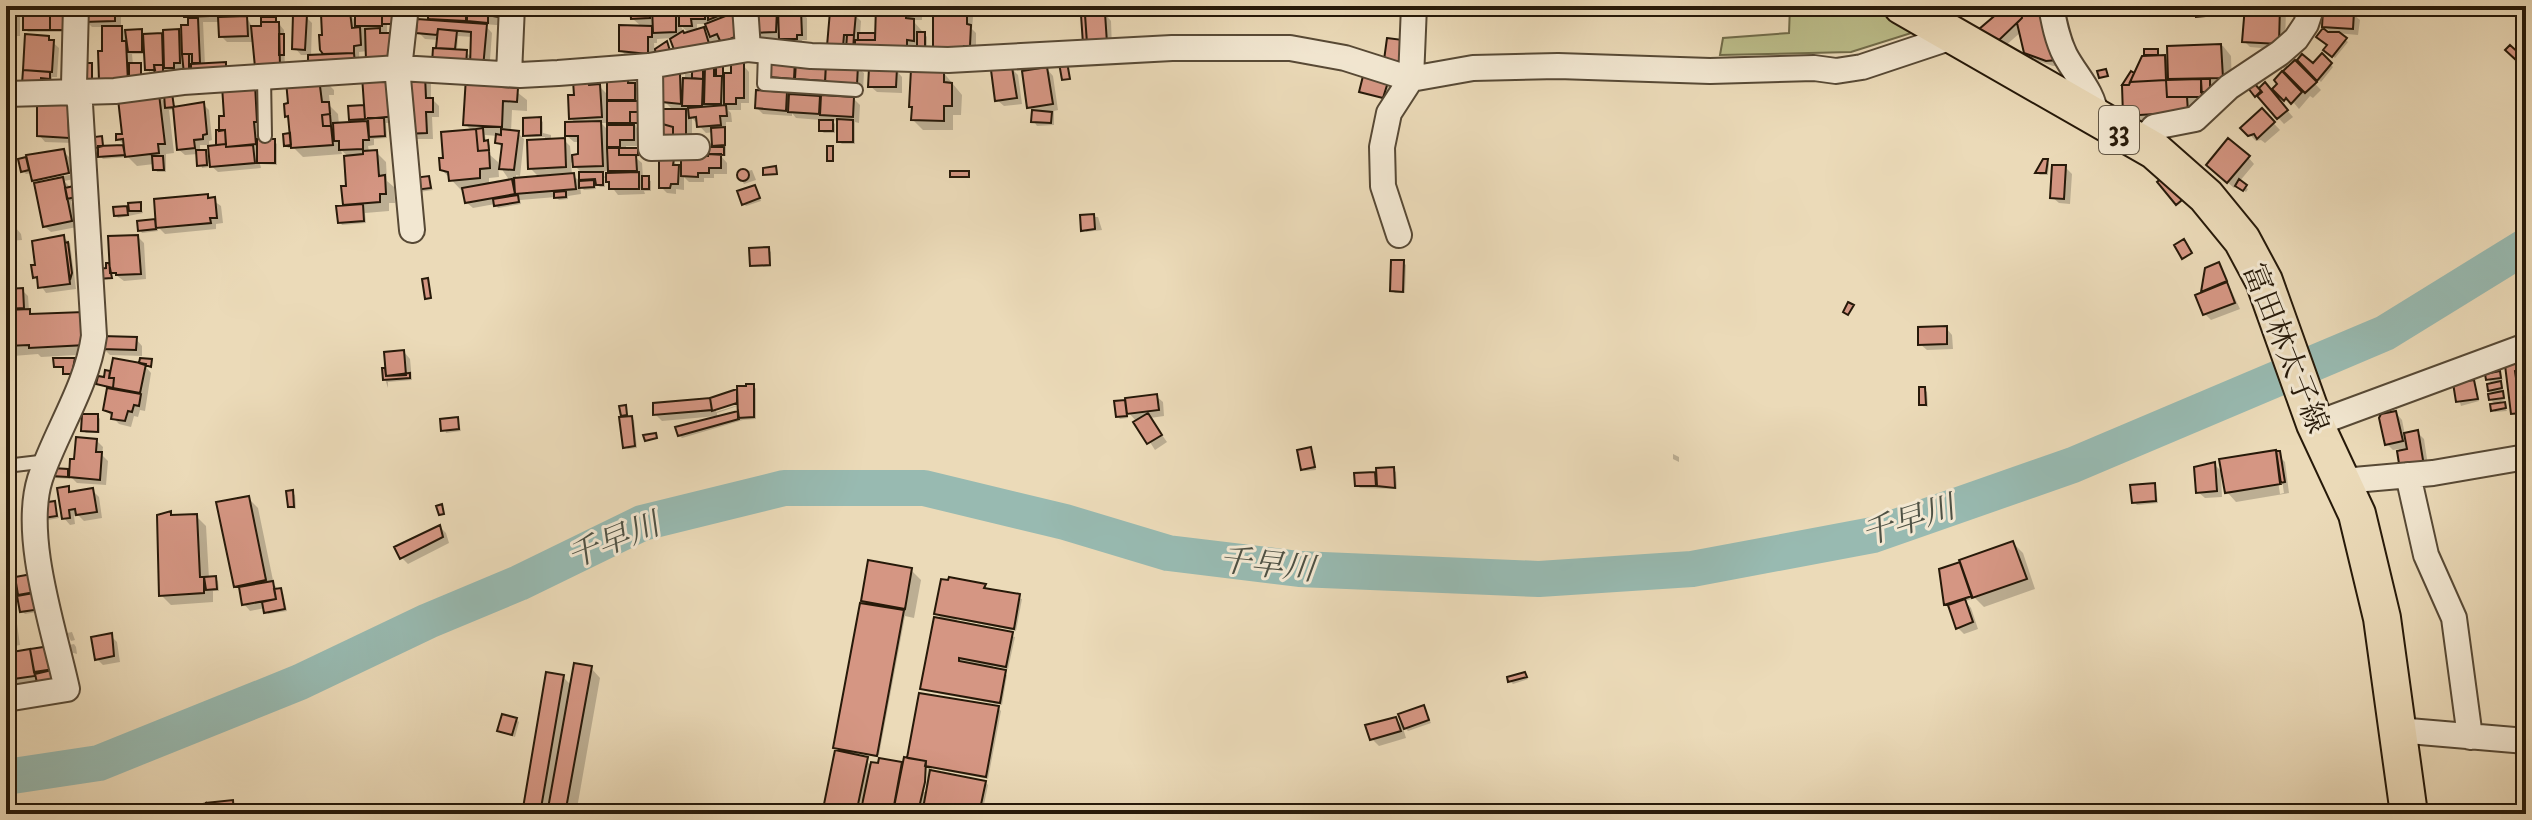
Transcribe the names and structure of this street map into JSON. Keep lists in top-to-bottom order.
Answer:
{
  "streets": {
    "main road": ["33", "富田林太子線"]
  },
  "water": ["千早川"]
}
